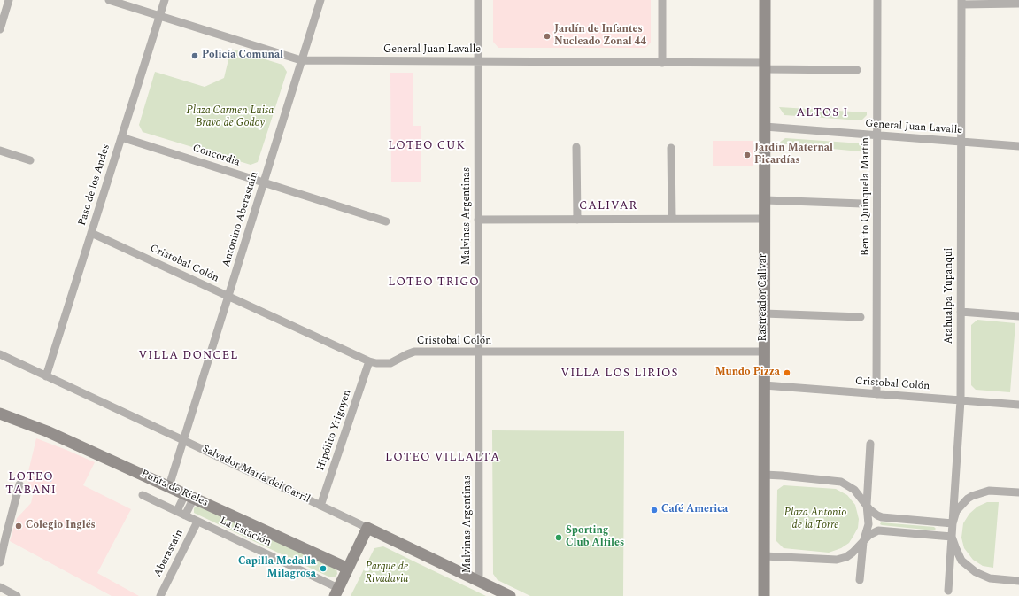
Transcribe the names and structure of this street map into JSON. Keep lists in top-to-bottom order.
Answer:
{
  "streets": {
    "street": [
      "General Juan Lavalle",
      "Concordia",
      "Paso de los Andes",
      "Benito Quinquela Martín",
      "Malvinas Argentinas",
      "Antonino Aberastain",
      "Cristobal Colón",
      "Atahualpa Yupanqui",
      "Rastreador Calivar",
      "Hipólito Yrigoyen",
      "Salvador María del Carril",
      "Punta de Rieles",
      "La Estación",
      "Aberastain"
    ]
  },
  "crossings": [
    ["General Juan Lavalle", "Paso de los Andes"],
    ["General Juan Lavalle", "Benito Quinquela Martín"],
    ["General Juan Lavalle", "Malvinas Argentinas"],
    ["General Juan Lavalle", "Antonino Aberastain"],
    ["General Juan Lavalle", "Atahualpa Yupanqui"],
    ["General Juan Lavalle", "Rastreador Calivar"],
    ["Concordia", "Paso de los Andes"],
    ["Concordia", "Antonino Aberastain"],
    ["Paso de los Andes", "Cristobal Colón"],
    ["Paso de los Andes", "Salvador María del Carril"],
    ["Benito Quinquela Martín", "Cristobal Colón"],
    ["Malvinas Argentinas", "Cristobal Colón"],
    ["Malvinas Argentinas", "Salvador María del Carril"],
    ["Antonino Aberastain", "Cristobal Colón"],
    ["Antonino Aberastain", "Salvador María del Carril"],
    ["Antonino Aberastain", "Punta de Rieles"],
    ["Cristobal Colón", "Atahualpa Yupanqui"],
    ["Cristobal Colón", "Rastreador Calivar"],
    ["Cristobal Colón", "Hipólito Yrigoyen"],
    ["Hipólito Yrigoyen", "Salvador María del Carril"],
    ["Punta de Rieles", "Aberastain"],
    ["La Estación", "Aberastain"]
  ],
  "districts": [
    "ALTOS I",
    "LOTEO CUK",
    "CALIVAR",
    "LOTEO TRIGO",
    "VILLA DONCEL",
    "VILLA LOS LIRIOS",
    "LOTEO VILLALTA",
    "LOTEO TABANI"
  ],
  "parks": ["Plaza Carmen Luisa Bravo de Godoy", "Plaza Antonio de la Torre", "Parque de Rivadavia"],
  "places": [
    "Jardín de Infantes Nucleado Zonal 44",
    "Policía Comunal",
    "Jardín Maternal Picardías",
    "Mundo Pizza",
    "Café America",
    "Colegio Inglés",
    "Sporting Club Alfiles",
    "Capilla Medalla Milagrosa"
  ]
}
